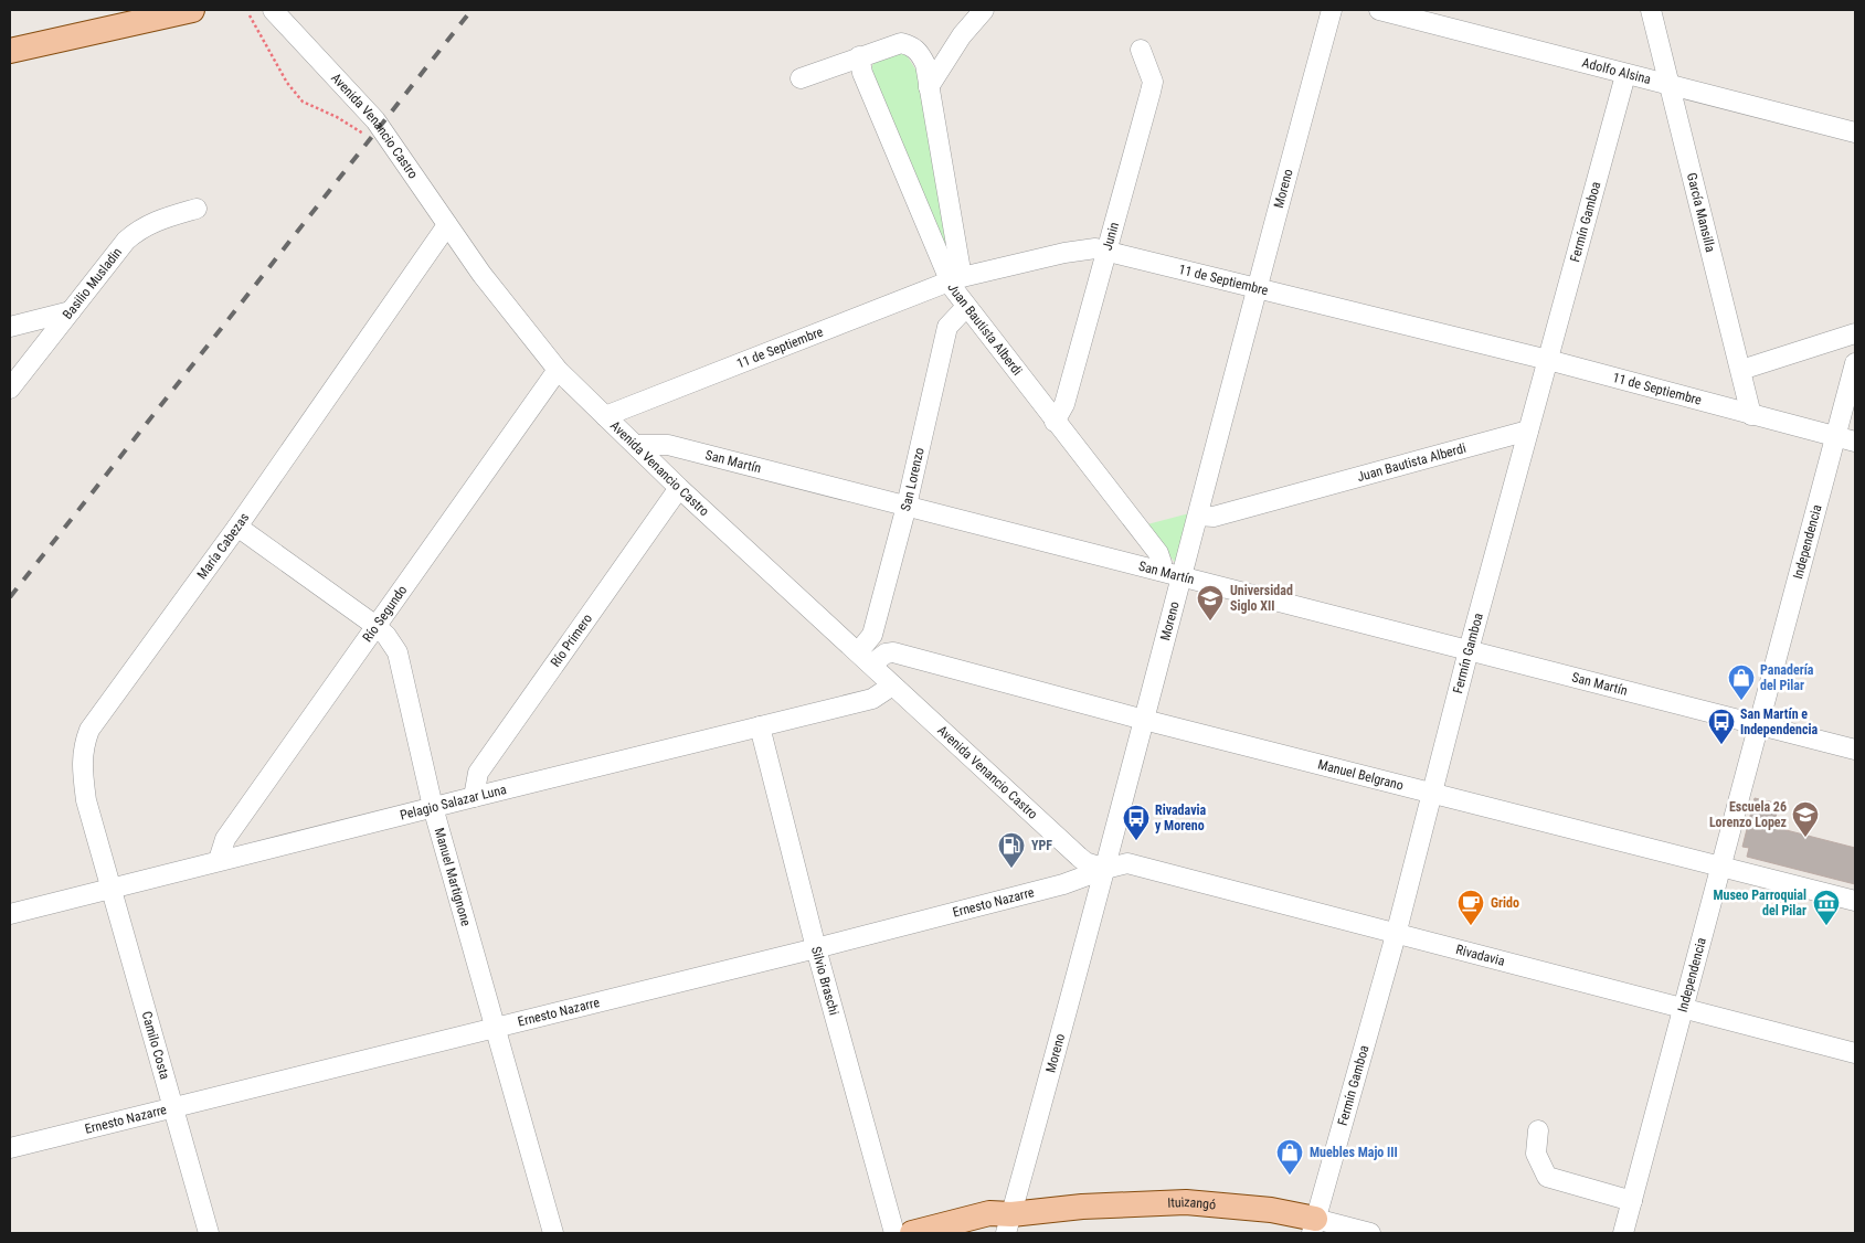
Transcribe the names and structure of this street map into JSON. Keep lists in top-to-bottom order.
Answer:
{
  "streets": {
    "main road": ["Ituizangó"],
    "street": [
      "Adolfo Alsina",
      "Avenida Venancio Castro",
      "Moreno",
      "García Mansilla",
      "Fermín Gamboa",
      "Junin",
      "11 de Septiembre",
      "Basilio Musladin",
      "Juan Bautista Alberdi",
      "San Martín",
      "San Lorenzo",
      "Independencia",
      "María Cabezas",
      "Río Segundo",
      "Río Primero",
      "Manuel Belgrano",
      "Pelagio Salazar Luna",
      "Manuel Martignone",
      "Ernesto Nazarre",
      "Rivadavia",
      "Silvio Braschi",
      "Camilo Costa"
    ]
  },
  "crossings": [
    ["Adolfo Alsina", "García Mansilla"],
    ["Adolfo Alsina", "Fermín Gamboa"],
    ["Avenida Venancio Castro", "Moreno"],
    ["Avenida Venancio Castro", "11 de Septiembre"],
    ["Avenida Venancio Castro", "San Martín"],
    ["Avenida Venancio Castro", "San Lorenzo"],
    ["Avenida Venancio Castro", "María Cabezas"],
    ["Avenida Venancio Castro", "Río Segundo"],
    ["Avenida Venancio Castro", "Río Primero"],
    ["Avenida Venancio Castro", "Manuel Belgrano"],
    ["Avenida Venancio Castro", "Pelagio Salazar Luna"],
    ["Avenida Venancio Castro", "Ernesto Nazarre"],
    ["Avenida Venancio Castro", "Rivadavia"],
    ["Moreno", "11 de Septiembre"],
    ["Moreno", "Juan Bautista Alberdi"],
    ["Moreno", "San Martín"],
    ["Moreno", "Manuel Belgrano"],
    ["Moreno", "Ernesto Nazarre"],
    ["Moreno", "Rivadavia"],
    ["Moreno", "Ituizangó"],
    ["García Mansilla", "11 de Septiembre"],
    ["Fermín Gamboa", "11 de Septiembre"],
    ["Fermín Gamboa", "Juan Bautista Alberdi"],
    ["Fermín Gamboa", "San Martín"],
    ["Fermín Gamboa", "Manuel Belgrano"],
    ["Fermín Gamboa", "Rivadavia"],
    ["Fermín Gamboa", "Ituizangó"],
    ["Junin", "11 de Septiembre"],
    ["Junin", "Juan Bautista Alberdi"],
    ["11 de Septiembre", "Juan Bautista Alberdi"],
    ["11 de Septiembre", "Independencia"],
    ["Juan Bautista Alberdi", "San Martín"],
    ["Juan Bautista Alberdi", "San Lorenzo"],
    ["San Martín", "San Lorenzo"],
    ["San Martín", "Independencia"],
    ["San Lorenzo", "Manuel Belgrano"],
    ["Independencia", "Manuel Belgrano"],
    ["Independencia", "Rivadavia"],
    ["María Cabezas", "Pelagio Salazar Luna"],
    ["María Cabezas", "Manuel Martignone"],
    ["María Cabezas", "Camilo Costa"],
    ["Río Segundo", "Pelagio Salazar Luna"],
    ["Río Segundo", "Manuel Martignone"],
    ["Río Primero", "Pelagio Salazar Luna"],
    ["Pelagio Salazar Luna", "Manuel Martignone"],
    ["Pelagio Salazar Luna", "Silvio Braschi"],
    ["Pelagio Salazar Luna", "Camilo Costa"],
    ["Manuel Martignone", "Ernesto Nazarre"],
    ["Ernesto Nazarre", "Rivadavia"],
    ["Ernesto Nazarre", "Silvio Braschi"],
    ["Ernesto Nazarre", "Camilo Costa"]
  ],
  "places": {
    "school or university": ["Universidad Siglo XII", "Escuela 26 Lorenzo Lopez"],
    "shop": ["Panadería del Pilar", "Muebles Majo III"],
    "bus stop": ["San Martín e Independencia", "Rivadavia y Moreno"],
    "fuel station": ["YPF"],
    "cafe": ["Grido"],
    "museum": ["Museo Parroquial del Pilar"]
  }
}
